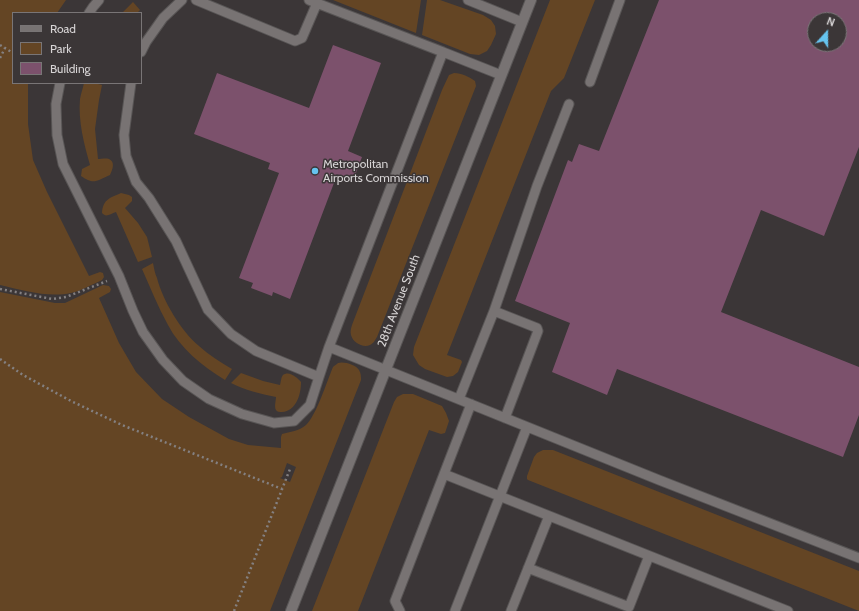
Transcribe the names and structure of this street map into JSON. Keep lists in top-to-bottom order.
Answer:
{
  "streets": {
    "street": ["28th Avenue South"]
  },
  "places": ["Metropolitan Airports Commission"],
  "legend": ["Road", "Park", "Building"],
  "north": "top"
}
